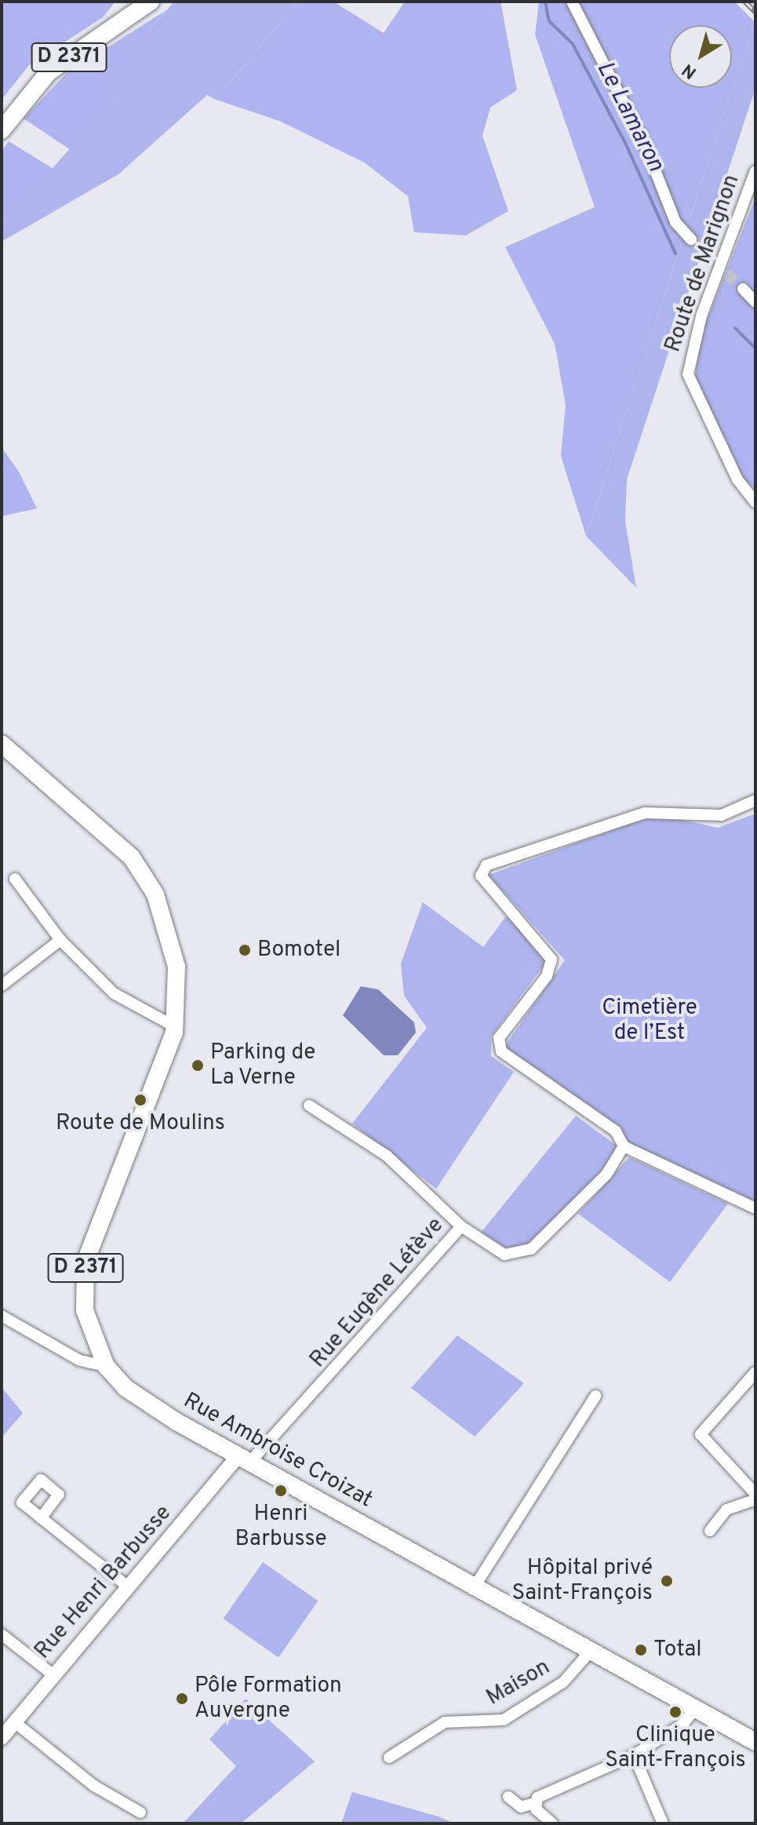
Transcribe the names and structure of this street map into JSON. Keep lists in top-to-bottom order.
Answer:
{
  "streets": {
    "main road": ["D 2371", "Rue Ambroise Croizat"],
    "street": [
      "Route de Marignon",
      "Rue Eugène Létève",
      "Rue Henri Barbusse",
      "Maison"
    ]
  },
  "crossings": [
    ["D 2371", "Rue Ambroise Croizat"],
    ["Rue Eugène Létève", "Rue Ambroise Croizat"],
    ["Rue Eugène Létève", "Rue Henri Barbusse"],
    ["Rue Ambroise Croizat", "Rue Henri Barbusse"],
    ["Rue Ambroise Croizat", "Maison"]
  ],
  "water": ["Le Lamaron"],
  "parks": ["Cimetière de l’Est"],
  "places": [
    "Bomotel",
    "Parking de La Verne",
    "Route de Moulins",
    "Henri Barbusse",
    "Hôpital privé Saint-François",
    "Total",
    "Pôle Formation Auvergne",
    "Clinique Saint-François"
  ],
  "north": "bottom left"
}
